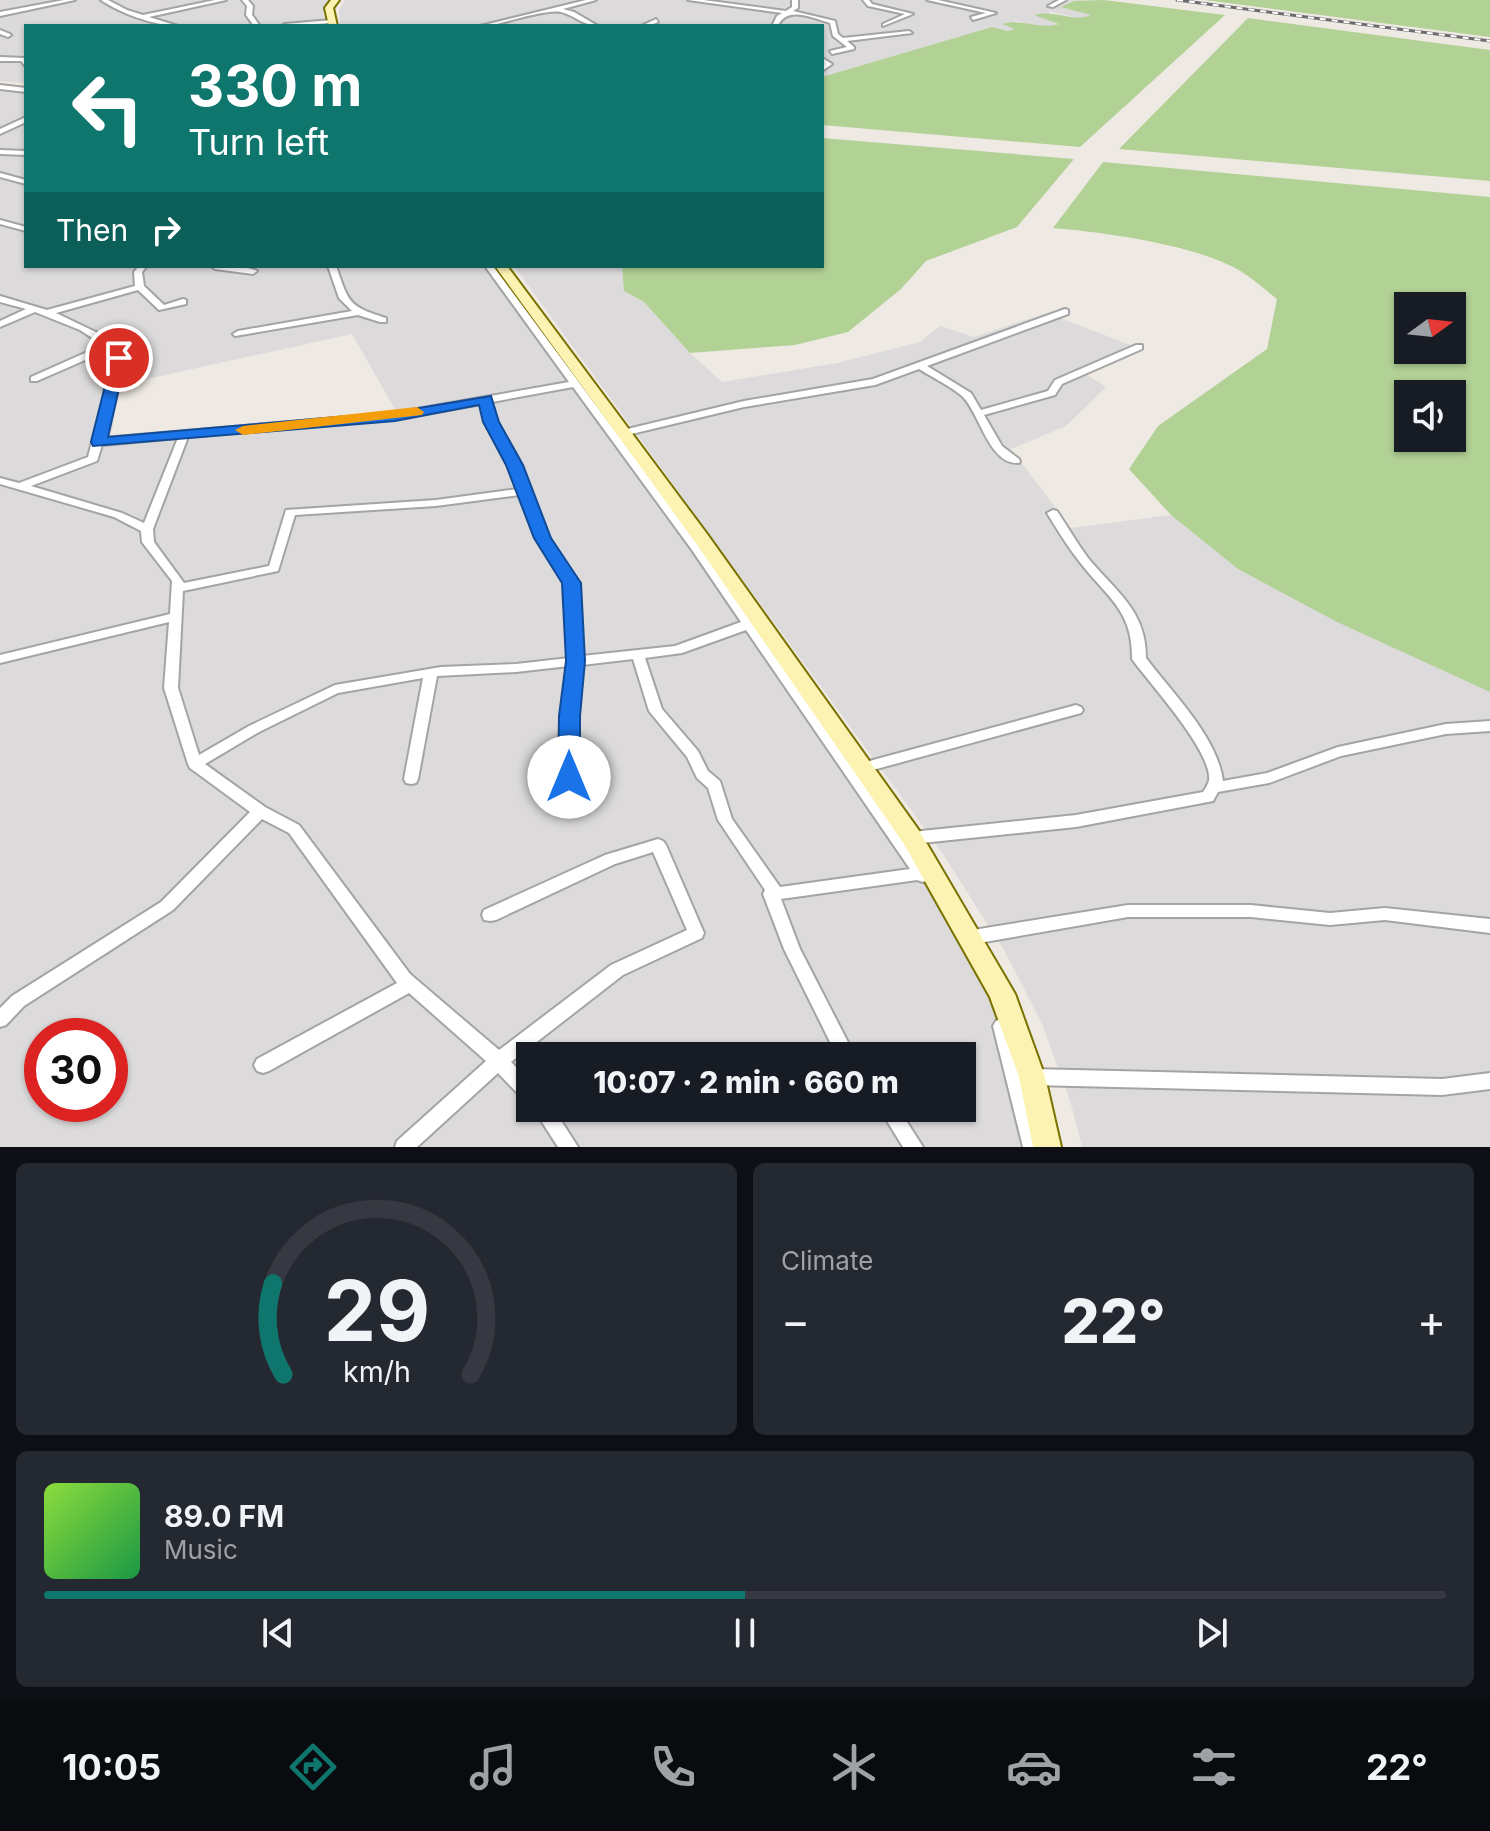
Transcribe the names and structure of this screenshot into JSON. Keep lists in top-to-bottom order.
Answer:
{
  "north": "right",
  "page": {
    "turn": ["330 m", "Turn left"],
    "then": "Then",
    "limit": "30",
    "trip": "10:07 · 2 min · 660 m",
    "tile": "Climate",
    "heat": ["−", "22°", "+"],
    "song": ["89.0 FM", "Music"],
    "tabs": ["10:05", "22°"],
    "gauge": ["29", "km/h"]
  }
}
